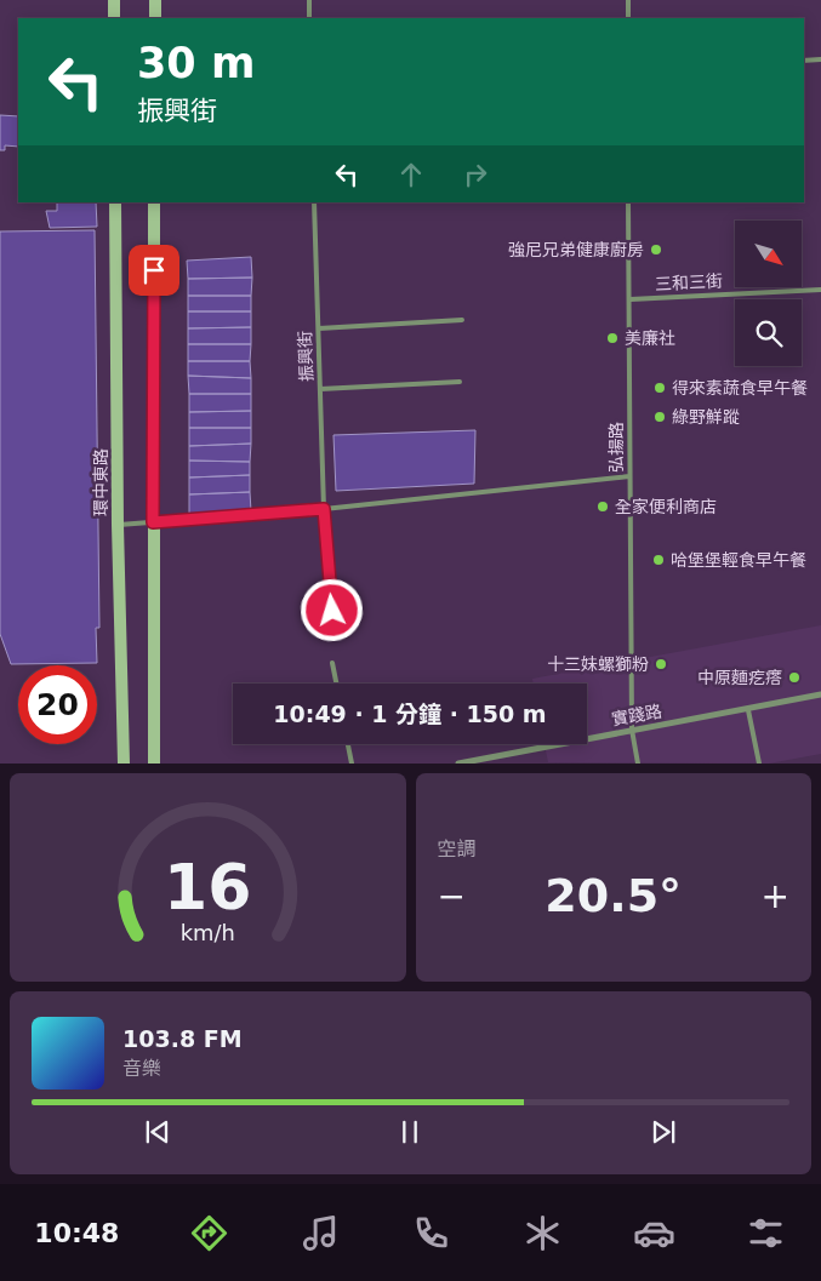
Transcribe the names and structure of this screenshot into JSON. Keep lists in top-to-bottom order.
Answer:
{
  "streets": {
    "street": ["環中東路", "實踐路"],
    "lane": ["三和三街", "振興街", "弘揚路"]
  },
  "crossings": [
    ["三和三街", "弘揚路"],
    ["弘揚路", "實踐路"]
  ],
  "places": [
    "強尼兄弟健康廚房",
    "美廉社",
    "得來素蔬食早午餐",
    "綠野鮮蹤",
    "全家便利商店",
    "哈堡堡輕食早午餐",
    "十三妹螺獅粉",
    "中原麵疙瘩"
  ],
  "north": "bottom right",
  "page": {
    "turn": ["30 m", "振興街"],
    "limit": "20",
    "trip": "10:49 · 1 分鐘 · 150 m",
    "tile": "空調",
    "heat": ["−", "20.5°", "+"],
    "song": ["103.8 FM", "音樂"],
    "tabs": "10:48",
    "gauge": ["16", "km/h"]
  }
}
